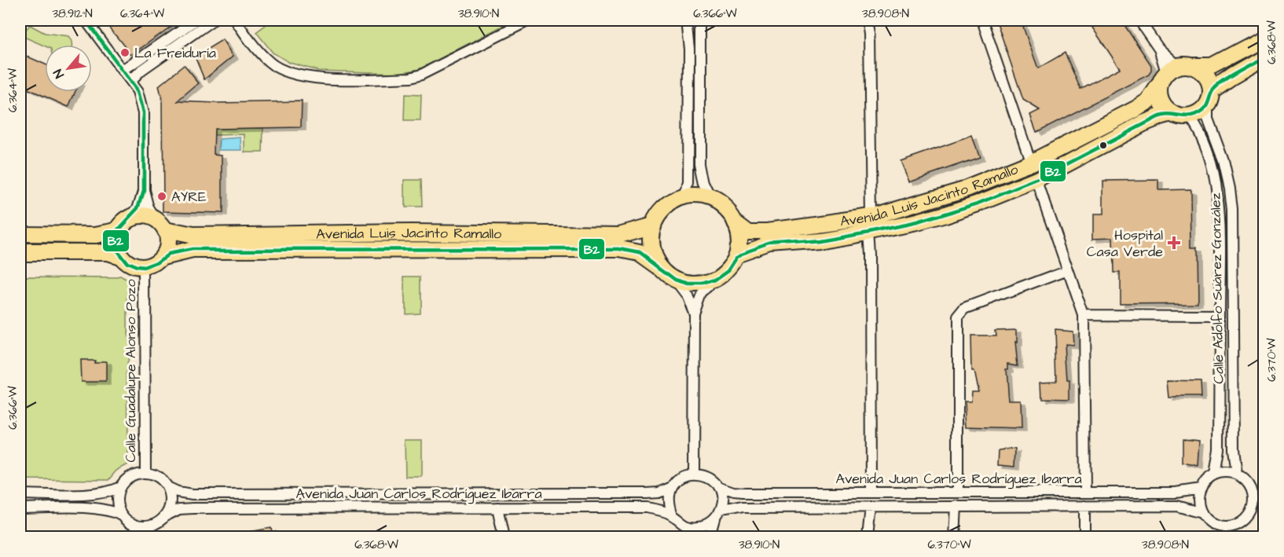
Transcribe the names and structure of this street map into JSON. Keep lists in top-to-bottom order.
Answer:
{
  "streets": {
    "main road": ["Avenida Luis Jacinto Ramallo"],
    "street": ["Calle Adolfo Suárez González", "Calle Guadalupe Alonso Pozo", "Avenida Juan Carlos Rodríguez Ibarra"]
  },
  "crossings": [
    ["Avenida Luis Jacinto Ramallo", "Calle Adolfo Suárez González"],
    ["Avenida Luis Jacinto Ramallo", "Calle Guadalupe Alonso Pozo"],
    ["Calle Adolfo Suárez González", "Avenida Juan Carlos Rodríguez Ibarra"],
    ["Calle Guadalupe Alonso Pozo", "Avenida Juan Carlos Rodríguez Ibarra"]
  ],
  "places": {
    "other": ["La Freiduría", "AYRE"],
    "health": ["Hospital Casa Verde"]
  },
  "lines": ["transit line B2"],
  "north": "bottom left",
  "coordinates": [
    "38.912°N",
    "6.364°W",
    "38.910°N",
    "6.366°W",
    "38.908°N",
    "6.368°W",
    "6.370°W"
  ]
}
